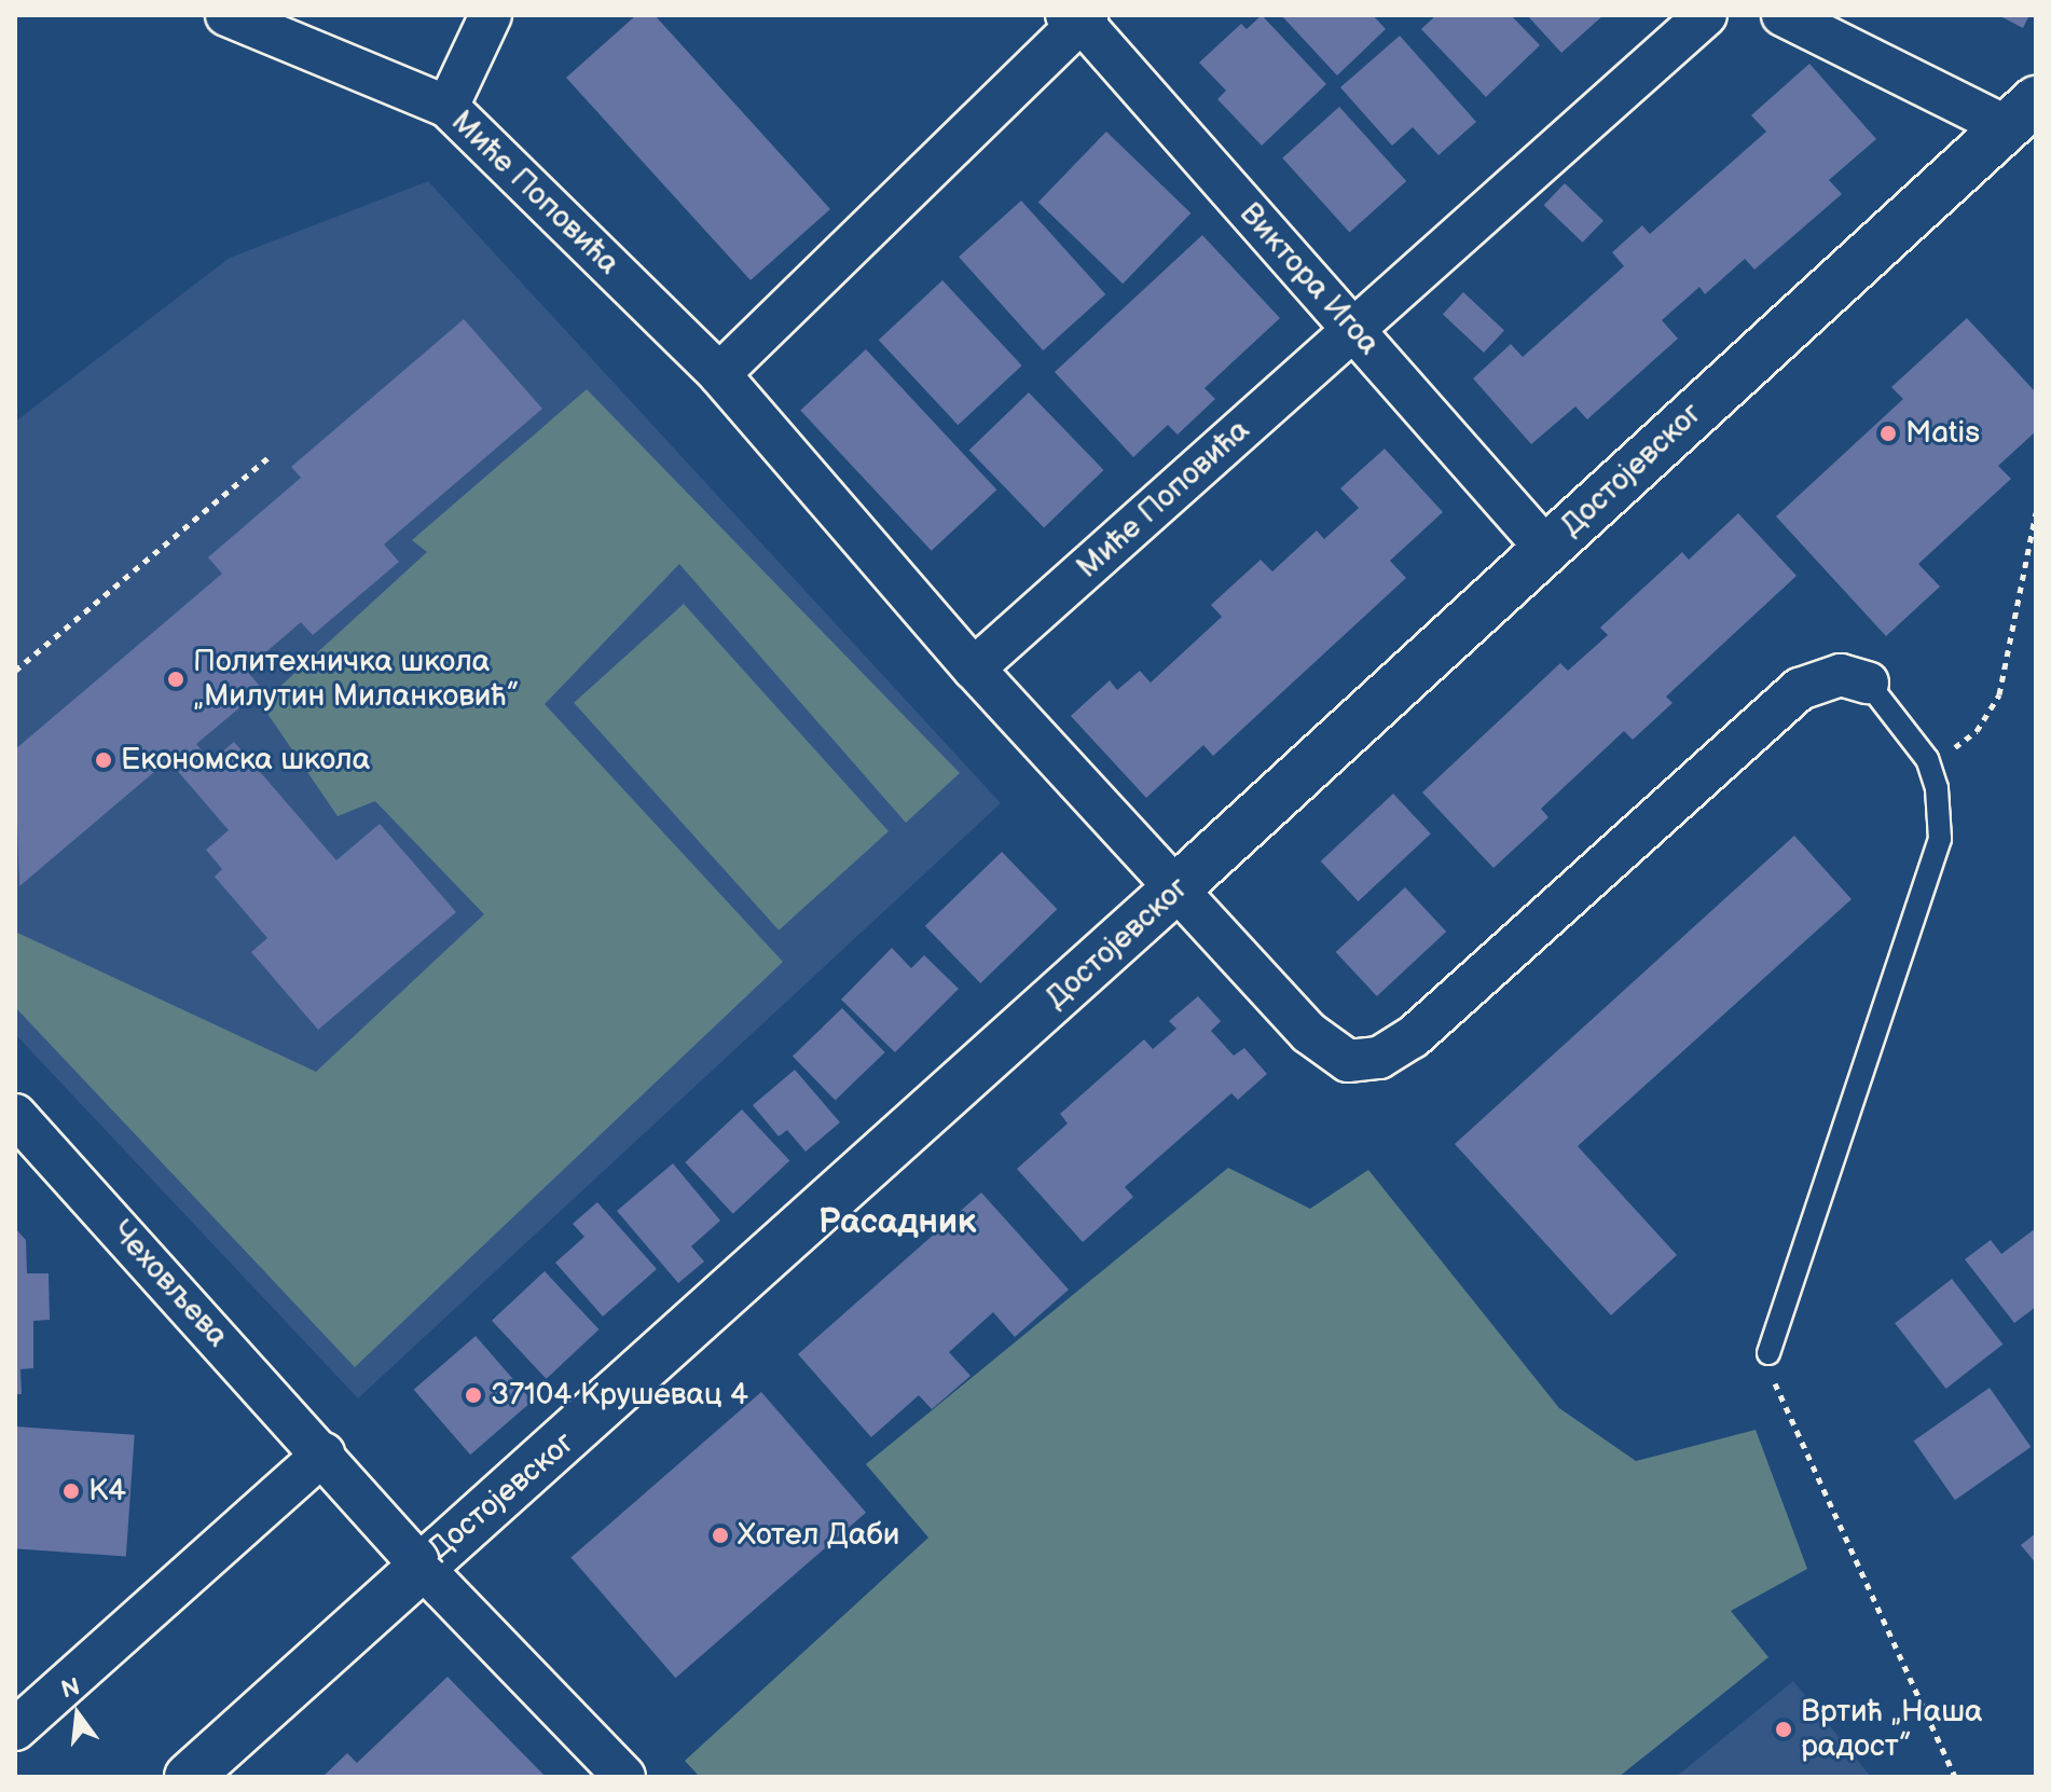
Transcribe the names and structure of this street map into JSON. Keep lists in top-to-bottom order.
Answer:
{
  "streets": {
    "street": [
      "Миће Поповића",
      "Виктора Игоа",
      "Достојевског",
      "Чеховљева"
    ]
  },
  "crossings": [
    ["Миће Поповића", "Виктора Игоа"],
    ["Миће Поповића", "Достојевског"],
    ["Виктора Игоа", "Достојевског"],
    ["Достојевског", "Чеховљева"]
  ],
  "districts": ["Расадник"],
  "places": [
    "Matis",
    "Политехничка школа „Милутин Миланковић”",
    "Економска школа",
    "37104 Крушевац 4",
    "K4",
    "Хотел Даби",
    "Вртић „Наша радост”"
  ],
  "north": "top"
}
